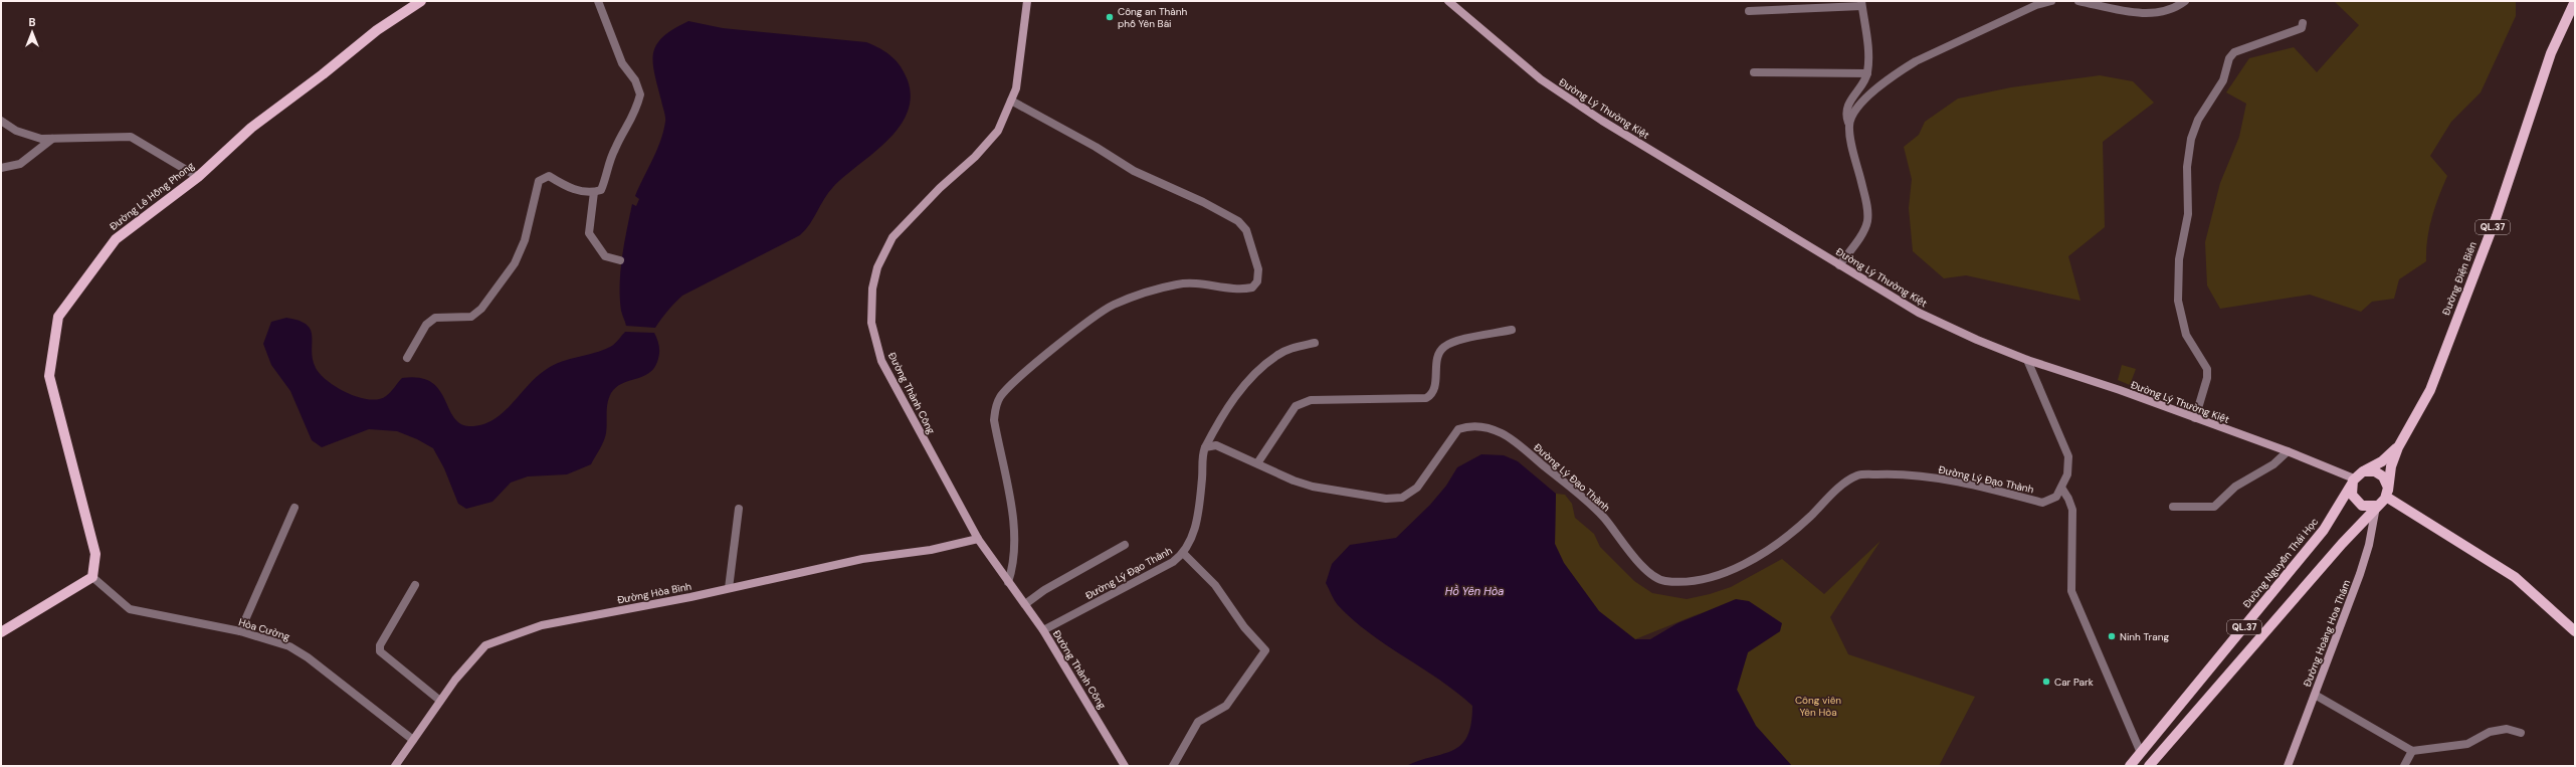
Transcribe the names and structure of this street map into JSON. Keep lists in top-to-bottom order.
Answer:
{
  "streets": {
    "main road": [
      "Đường Lý Thường Kiệt",
      "Đường Lê Hồng Phong",
      "QL.37",
      "Đường Điện Biên",
      "Đường Thành Công",
      "Đường Nguyễn Thái Học",
      "Đường Hòa Bình",
      "Đường Hoàng Hoa Thám"
    ],
    "street": ["Đường Lý Đạo Thành", "Hòa Cường"]
  },
  "crossings": [
    ["Đường Lý Thường Kiệt", "QL.37"],
    ["Đường Lý Thường Kiệt", "Đường Điện Biên"],
    ["Đường Lý Thường Kiệt", "Đường Lý Đạo Thành"],
    ["Đường Lý Thường Kiệt", "Đường Nguyễn Thái Học"],
    ["Đường Lý Thường Kiệt", "Đường Hoàng Hoa Thám"],
    ["Đường Lê Hồng Phong", "Hòa Cường"],
    ["QL.37", "Đường Điện Biên"],
    ["QL.37", "Đường Nguyễn Thái Học"],
    ["QL.37", "Đường Hoàng Hoa Thám"],
    ["Đường Điện Biên", "Đường Nguyễn Thái Học"],
    ["Đường Điện Biên", "Đường Hoàng Hoa Thám"],
    ["Đường Thành Công", "Đường Lý Đạo Thành"],
    ["Đường Thành Công", "Đường Hòa Bình"],
    ["Đường Nguyễn Thái Học", "Đường Hoàng Hoa Thám"],
    ["Đường Hòa Bình", "Hòa Cường"]
  ],
  "water": ["Hồ Yên Hòa"],
  "parks": ["Công viên Yên Hòa"],
  "places": ["Công an Thành phố Yên Bái", "Ninh Trang", "Car Park"],
  "north": "top"
}
